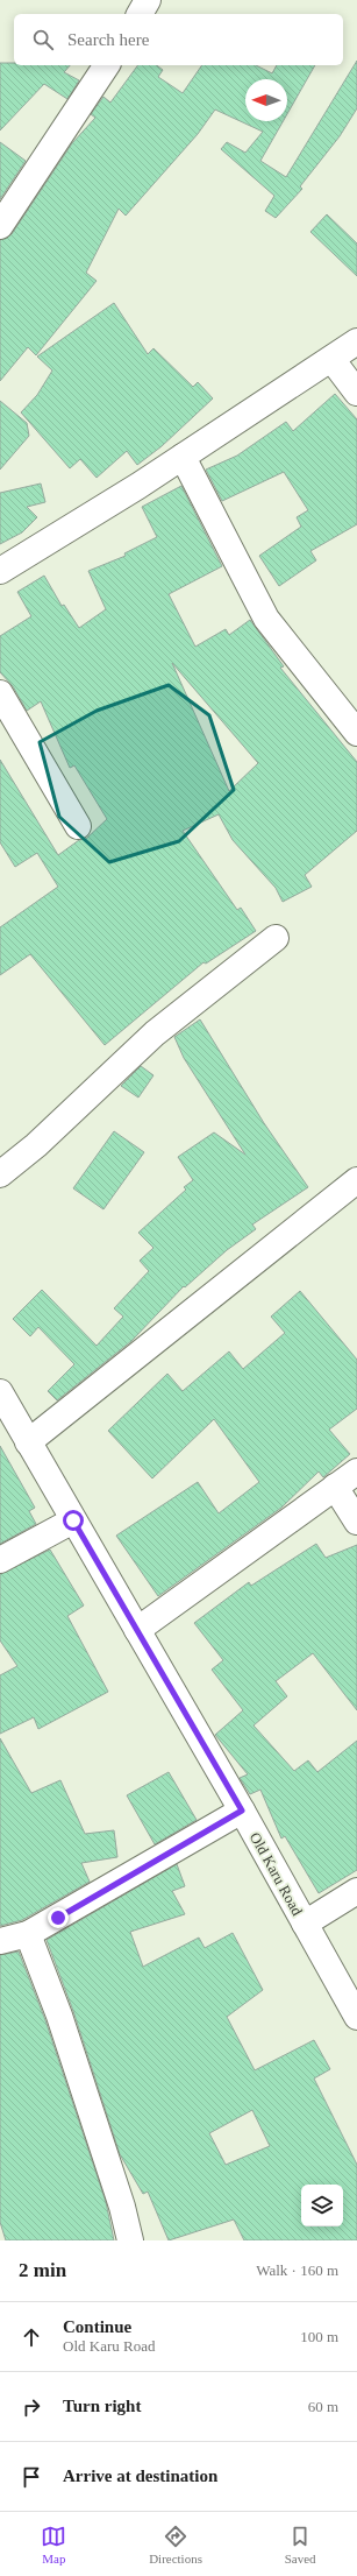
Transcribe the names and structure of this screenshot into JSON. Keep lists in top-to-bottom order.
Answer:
{
  "streets": {
    "street": ["Old Karu Road"]
  },
  "north": "left",
  "page": {
    "search": "Search here",
    "heading": ["2 min", "Walk · 160 m"],
    "list": [
      ["Continue", "Old Karu Road", "100 m"],
      ["Turn right", "60 m"],
      "Arrive at destination"
    ],
    "nav": ["Map", "Directions", "Saved"]
  }
}
